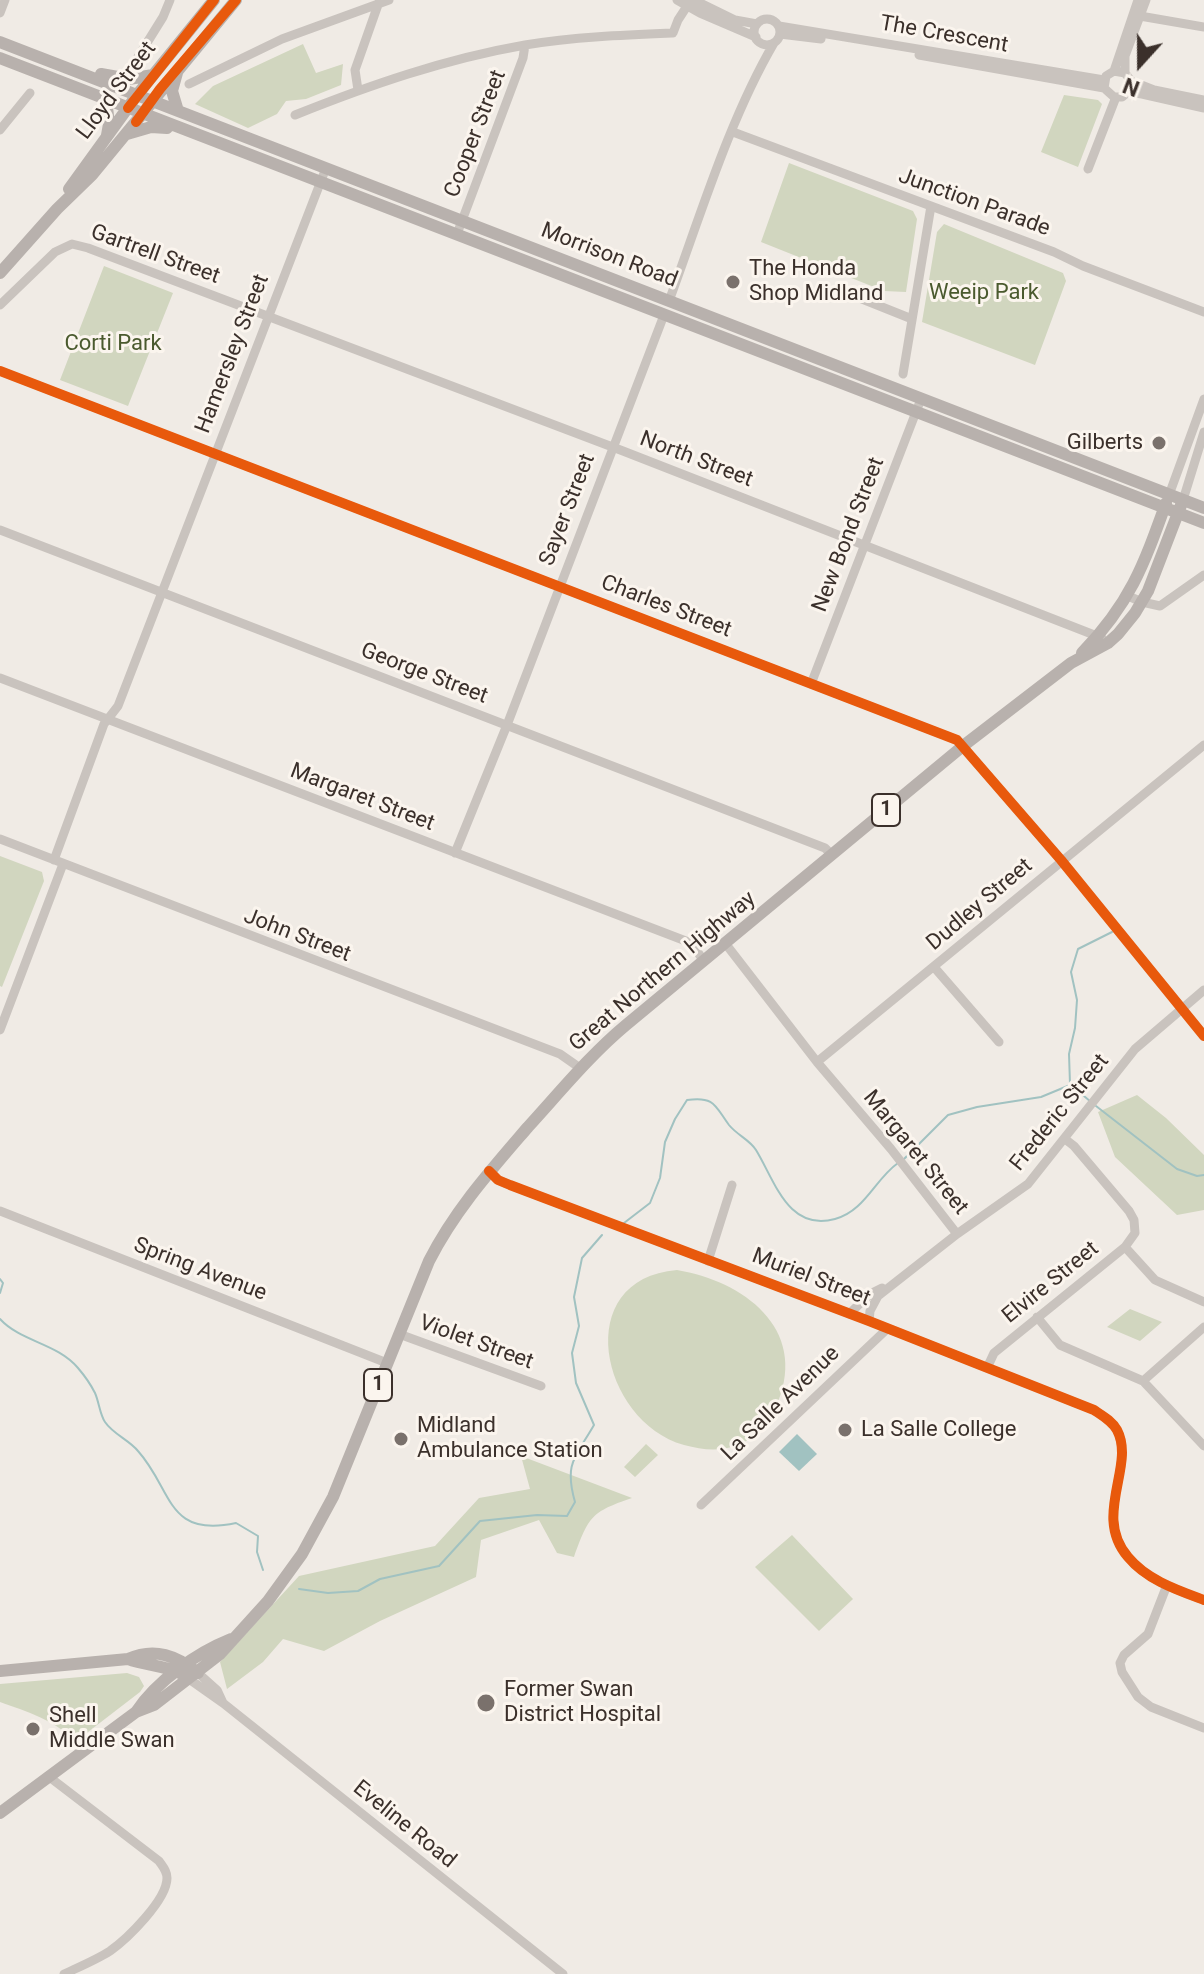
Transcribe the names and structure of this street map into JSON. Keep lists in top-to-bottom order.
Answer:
{
  "streets": {
    "main road": [
      "Lloyd Street",
      "Morrison Road",
      "1",
      "Great Northern Highway"
    ],
    "street": [
      "The Crescent",
      "Cooper Street",
      "Junction Parade",
      "Gartrell Street",
      "Hamersley Street",
      "North Street",
      "Sayer Street",
      "New Bond Street",
      "Charles Street",
      "George Street",
      "Margaret Street",
      "Dudley Street",
      "John Street",
      "Frederic Street",
      "Spring Avenue",
      "Muriel Street",
      "Elvire Street",
      "Violet Street",
      "La Salle Avenue",
      "Eveline Road"
    ]
  },
  "crossings": [
    ["Lloyd Street", "Morrison Road"],
    ["Cooper Street", "Morrison Road"],
    ["Gartrell Street", "Hamersley Street"],
    ["Gartrell Street", "North Street"],
    ["Morrison Road", "Hamersley Street"],
    ["Morrison Road", "Sayer Street"],
    ["Morrison Road", "New Bond Street"],
    ["Morrison Road", "Great Northern Highway"],
    ["Hamersley Street", "North Street"],
    ["Hamersley Street", "Charles Street"],
    ["Hamersley Street", "George Street"],
    ["Hamersley Street", "Margaret Street"],
    ["Hamersley Street", "John Street"],
    ["North Street", "Sayer Street"],
    ["North Street", "New Bond Street"],
    ["North Street", "Great Northern Highway"],
    ["Sayer Street", "Charles Street"],
    ["Sayer Street", "George Street"],
    ["Sayer Street", "Margaret Street"],
    ["New Bond Street", "Charles Street"],
    ["Charles Street", "Dudley Street"],
    ["Charles Street", "Great Northern Highway"],
    ["Charles Street", "Frederic Street"],
    ["George Street", "Great Northern Highway"],
    ["Margaret Street", "Dudley Street"],
    ["Margaret Street", "Great Northern Highway"],
    ["Margaret Street", "Frederic Street"],
    ["John Street", "Great Northern Highway"],
    ["Great Northern Highway", "Spring Avenue"],
    ["Great Northern Highway", "Muriel Street"],
    ["Great Northern Highway", "Violet Street"],
    ["Great Northern Highway", "Eveline Road"],
    ["Frederic Street", "Muriel Street"],
    ["Frederic Street", "Elvire Street"],
    ["Muriel Street", "Elvire Street"],
    ["Muriel Street", "La Salle Avenue"]
  ],
  "parks": ["Weeip Park", "Corti Park"],
  "places": [
    "The Honda Shop Midland",
    "Gilberts",
    "La Salle College",
    "Midland Ambulance Station",
    "Former Swan District Hospital",
    "Shell Middle Swan"
  ],
  "north": "bottom"
}
